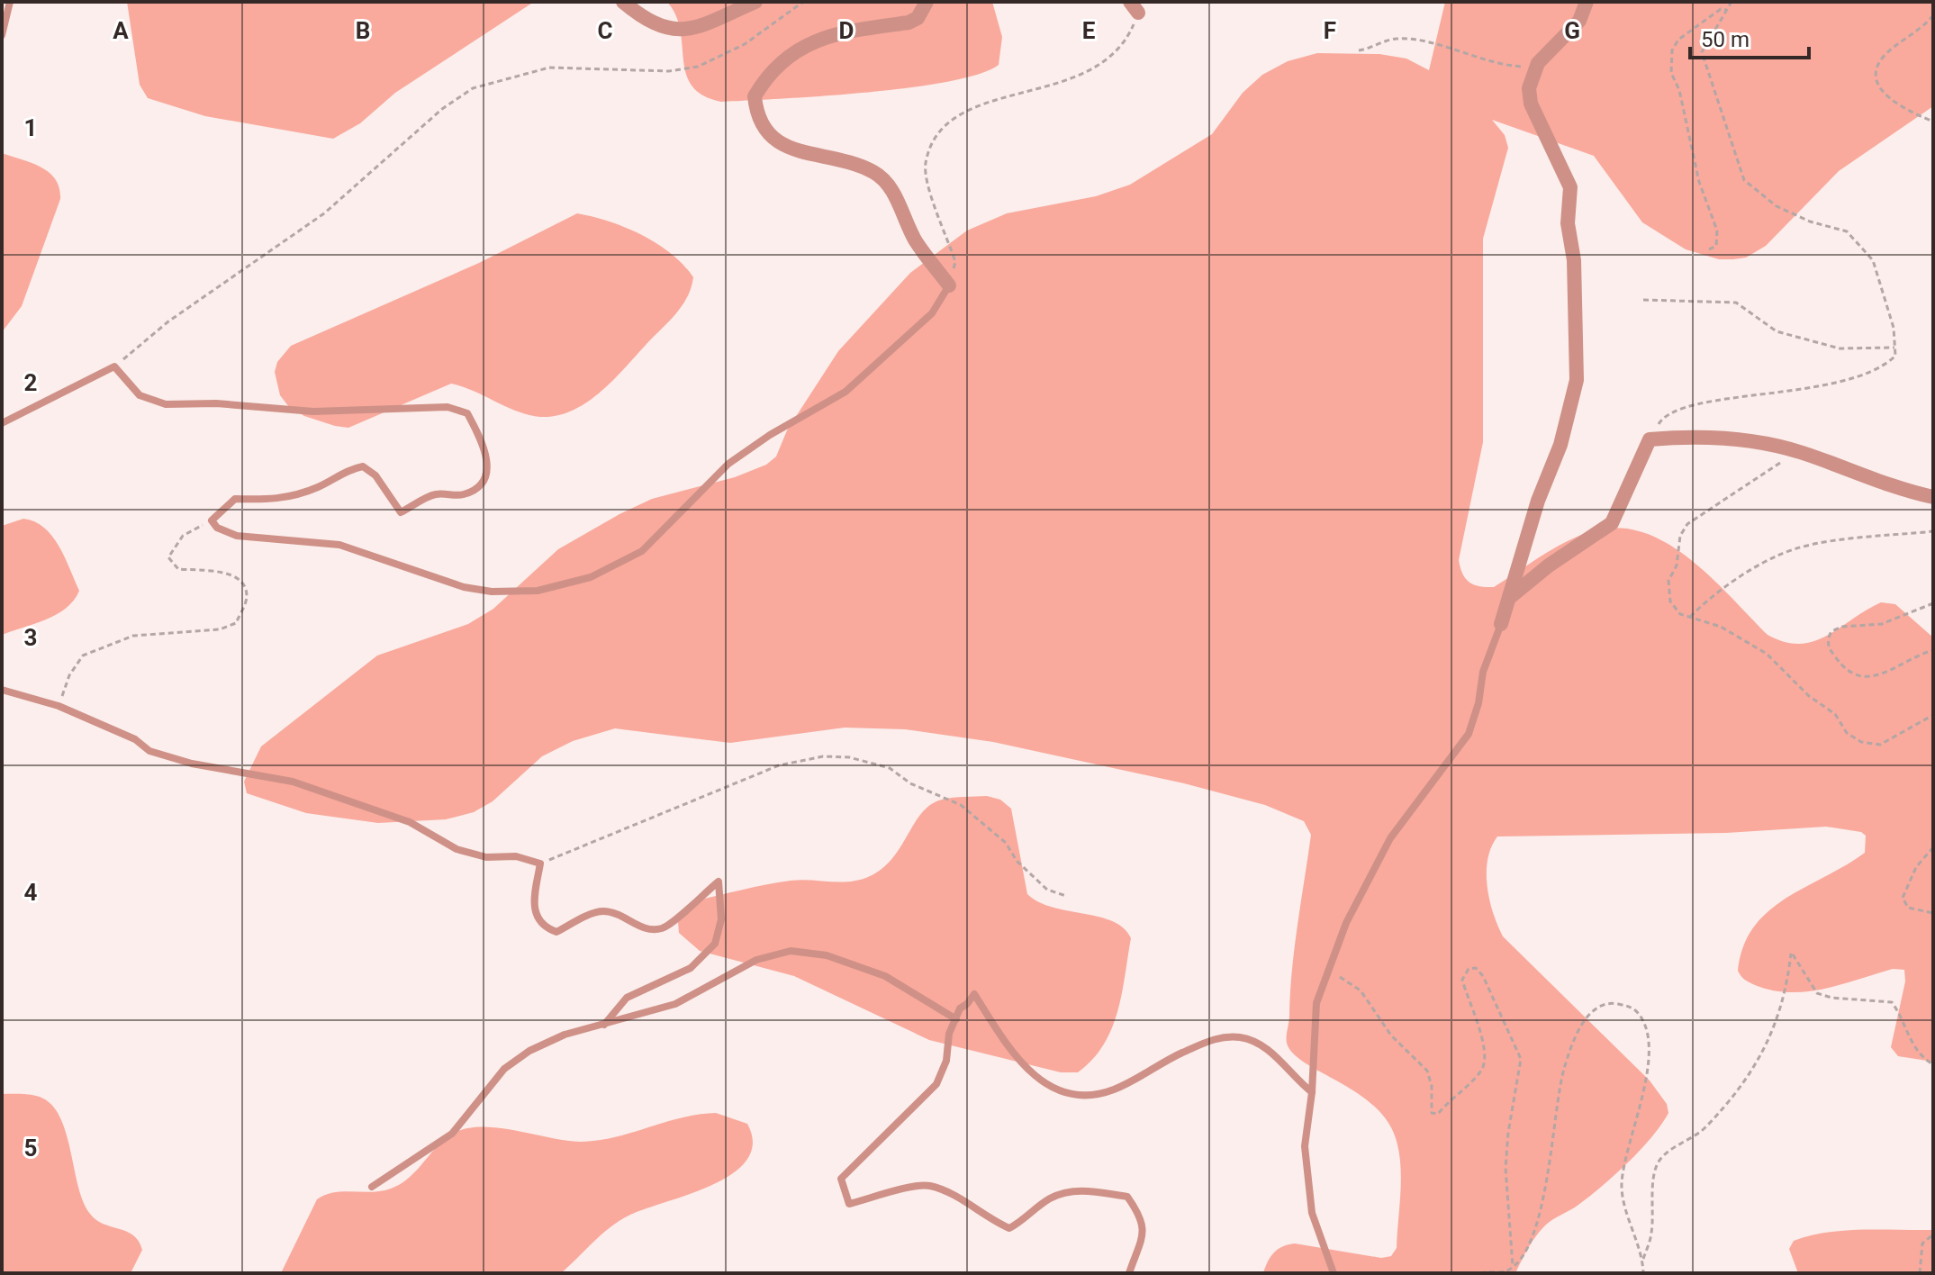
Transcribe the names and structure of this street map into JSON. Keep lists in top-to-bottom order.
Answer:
{
  "scale_bar": "50 m",
  "grid": {
    "columns": [
      "A",
      "B",
      "C",
      "D",
      "E",
      "F",
      "G"
    ],
    "rows": [
      "1",
      "2",
      "3",
      "4",
      "5"
    ]
  }
}
